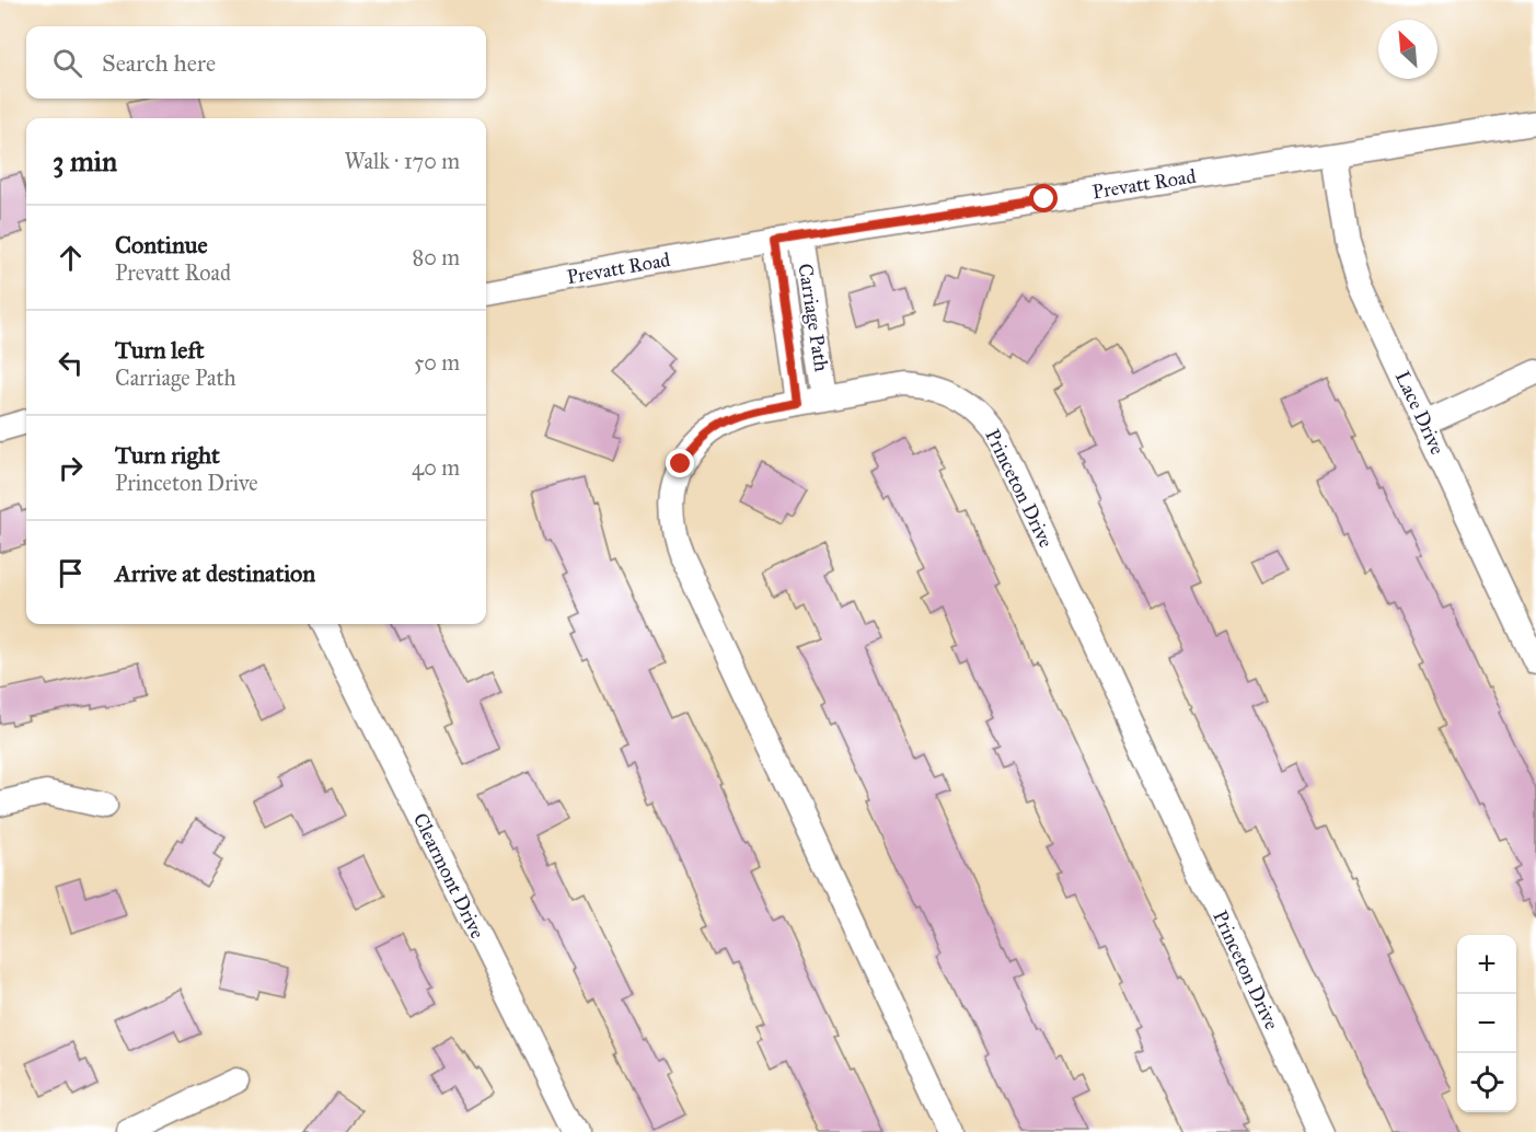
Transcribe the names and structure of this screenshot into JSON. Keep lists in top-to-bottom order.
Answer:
{
  "streets": {
    "street": [
      "Prevatt Road",
      "Carriage Path",
      "Lace Drive",
      "Princeton Drive",
      "Clearmont Drive"
    ]
  },
  "crossings": [
    ["Prevatt Road", "Carriage Path"],
    ["Prevatt Road", "Lace Drive"],
    ["Carriage Path", "Princeton Drive"]
  ],
  "north": "top left",
  "page": {
    "search": "Search here",
    "heading": ["3 min", "Walk · 170 m"],
    "list": [
      ["Continue", "Prevatt Road", "80 m"],
      ["Turn left", "Carriage Path", "50 m"],
      ["Turn right", "Princeton Drive", "40 m"],
      "Arrive at destination"
    ],
    "map_buttons": ["+", "−"]
  }
}
